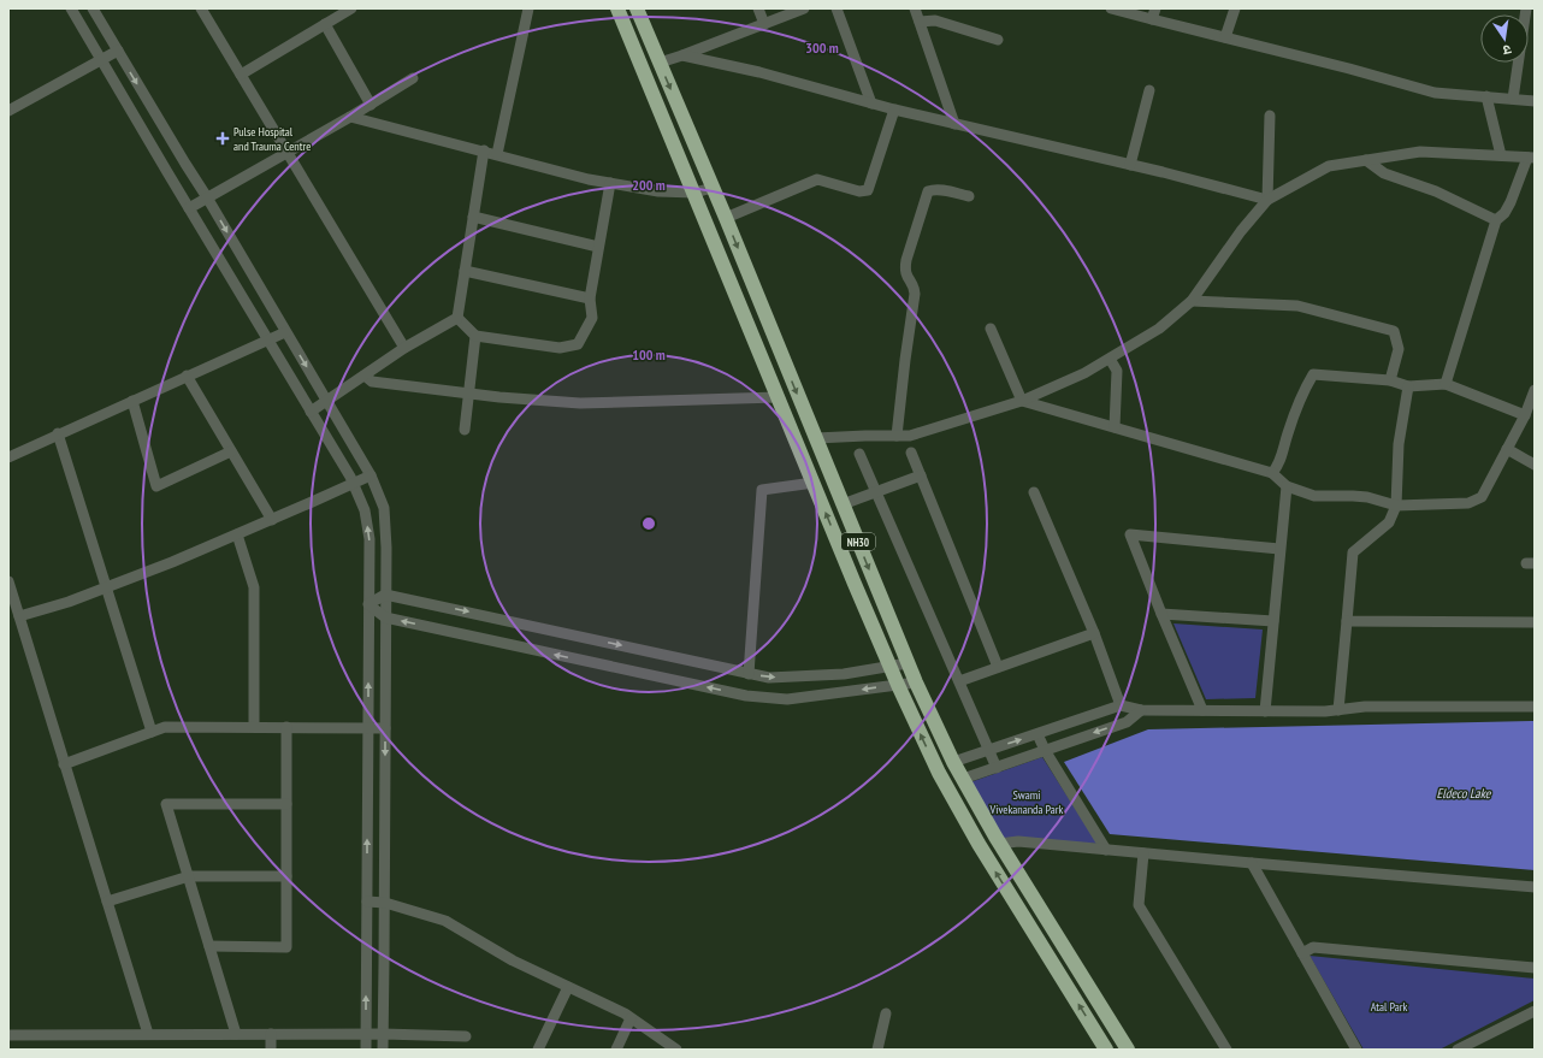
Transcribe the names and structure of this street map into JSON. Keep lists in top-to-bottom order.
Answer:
{
  "streets": {
    "highway": ["NH30"]
  },
  "water": ["Eldeco Lake"],
  "parks": ["Swami Vivekananda Park", "Atal Park"],
  "places": {
    "health": ["Pulse Hospital and Trauma Centre"]
  },
  "north": "bottom",
  "rings": ["300 m", "200 m", "100 m"]
}
